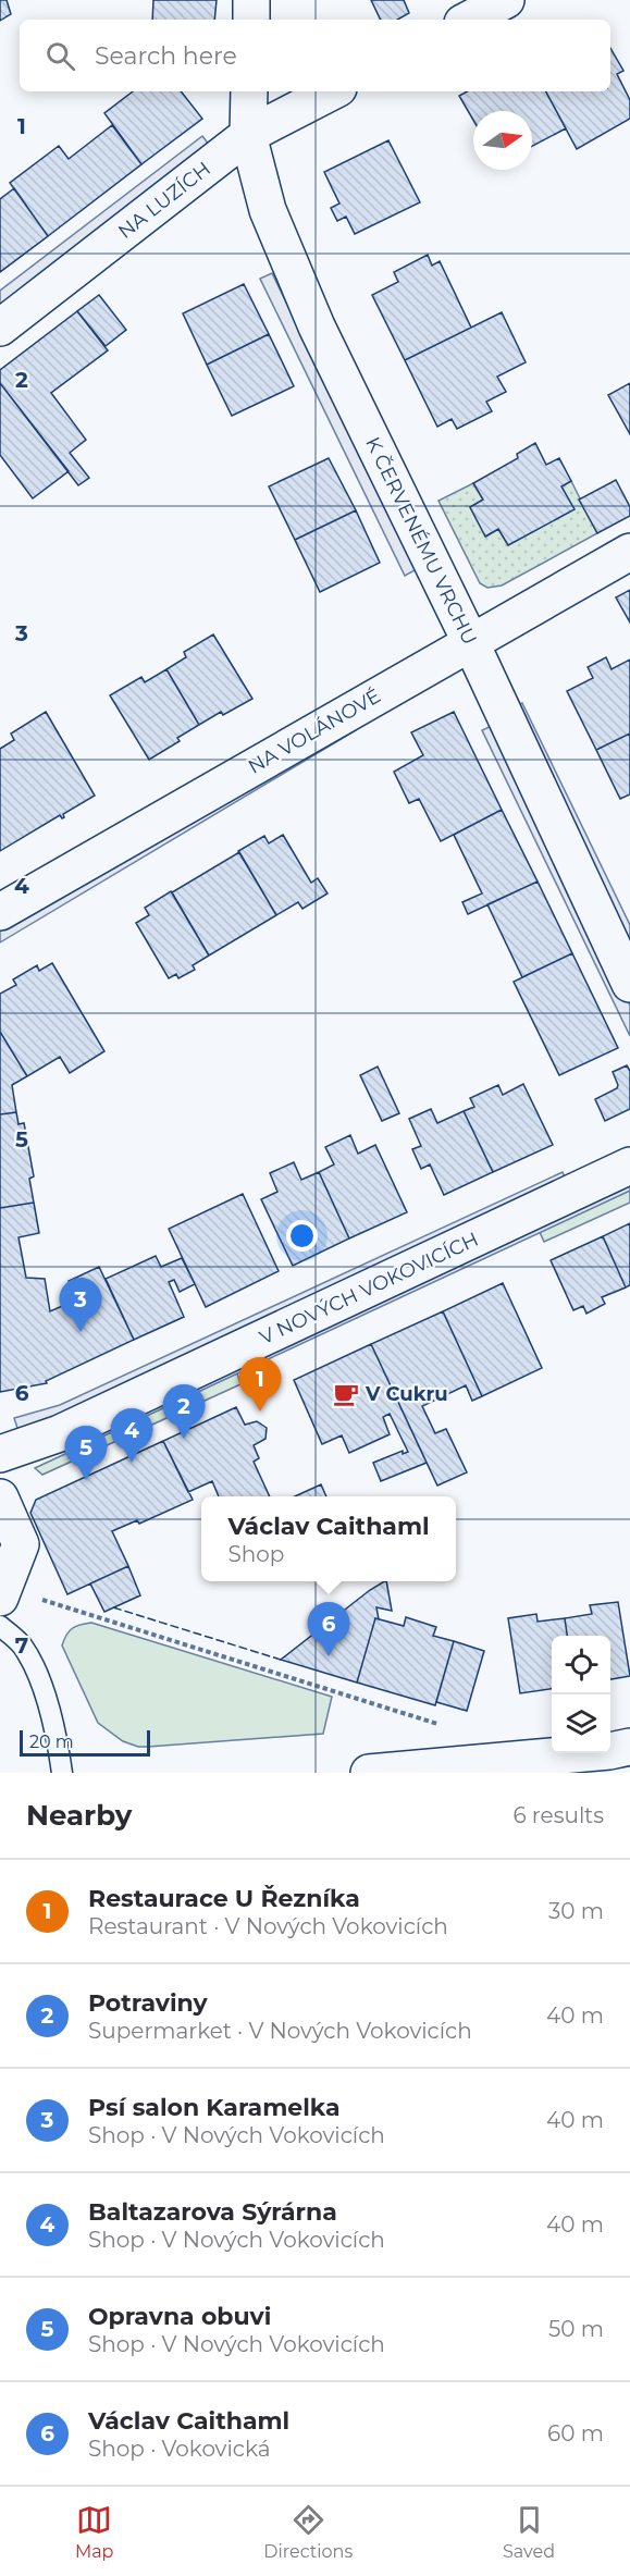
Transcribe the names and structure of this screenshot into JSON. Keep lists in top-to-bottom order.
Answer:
{
  "streets": {
    "street": [
      "NA LUZÍCH",
      "K ČERVENÉMU VRCHU",
      "NA VOLÁNOVÉ",
      "V NOVÝCH VOKOVICÍCH"
    ]
  },
  "crossings": [
    ["NA LUZÍCH", "K ČERVENÉMU VRCHU"],
    ["K ČERVENÉMU VRCHU", "NA VOLÁNOVÉ"]
  ],
  "places": {
    "cafe": ["V Cukru"]
  },
  "scale_bar": "20 m",
  "north": "right",
  "page": {
    "search": "Search here",
    "pins": [
      "3",
      "1",
      "2",
      "4",
      "5",
      "6"
    ],
    "popup": ["Václav Caithaml", "Shop"],
    "scale": "20 m",
    "heading": ["Nearby", "6 results"],
    "list": [
      {
        "mark": "1",
        "name": "Restaurace U Řezníka",
        "note": "Restaurant · V Nových Vokovicích",
        "value": "30 m"
      },
      {
        "mark": "2",
        "name": "Potraviny",
        "note": "Supermarket · V Nových Vokovicích",
        "value": "40 m"
      },
      {
        "mark": "3",
        "name": "Psí salon Karamelka",
        "note": "Shop · V Nových Vokovicích",
        "value": "40 m"
      },
      {
        "mark": "4",
        "name": "Baltazarova Sýrárna",
        "note": "Shop · V Nových Vokovicích",
        "value": "40 m"
      },
      {
        "mark": "5",
        "name": "Opravna obuvi",
        "note": "Shop · V Nových Vokovicích",
        "value": "50 m"
      },
      {
        "mark": "6",
        "name": "Václav Caithaml",
        "note": "Shop · Vokovická",
        "value": "60 m"
      }
    ],
    "nav": ["Map", "Directions", "Saved"]
  },
  "grid": {
    "rows": [
      "1",
      "2",
      "3",
      "4",
      "5",
      "6",
      "7"
    ]
  }
}
